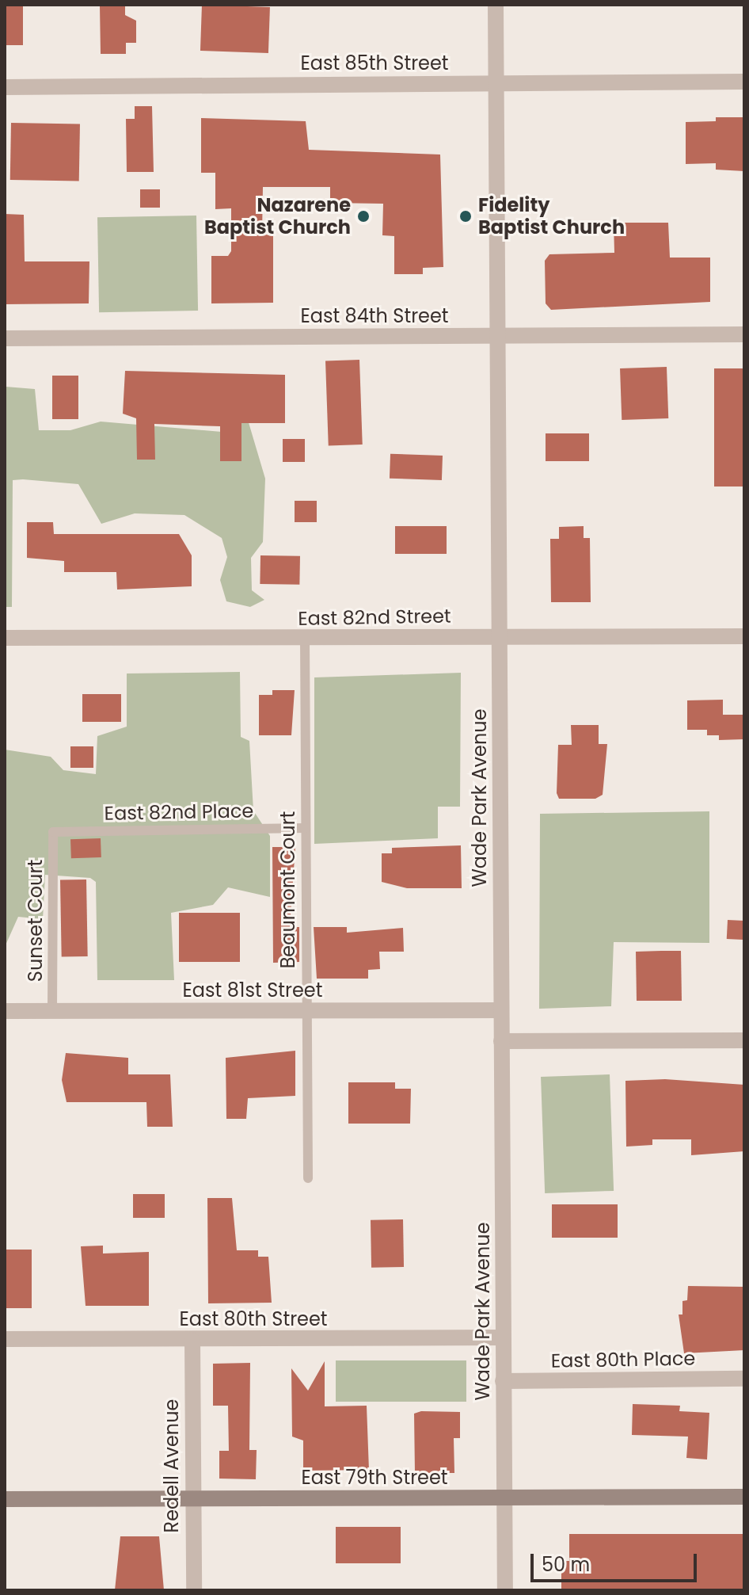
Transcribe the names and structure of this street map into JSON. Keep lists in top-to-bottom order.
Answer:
{
  "streets": {
    "main road": ["East 79th Street"],
    "street": [
      "East 85th Street",
      "East 84th Street",
      "East 82nd Street",
      "Wade Park Avenue",
      "East 81st Street",
      "East 80th Street",
      "East 80th Place",
      "Redell Avenue"
    ],
    "lane": ["East 82nd Place", "Beaumont Court", "Sunset Court"]
  },
  "crossings": [
    ["East 85th Street", "Wade Park Avenue"],
    ["East 84th Street", "Wade Park Avenue"],
    ["East 82nd Street", "Wade Park Avenue"],
    ["East 82nd Street", "Beaumont Court"],
    ["Wade Park Avenue", "East 81st Street"],
    ["Wade Park Avenue", "East 80th Street"],
    ["Wade Park Avenue", "East 80th Place"],
    ["Wade Park Avenue", "East 79th Street"],
    ["East 82nd Place", "Beaumont Court"],
    ["East 82nd Place", "Sunset Court"],
    ["Beaumont Court", "East 81st Street"],
    ["Sunset Court", "East 81st Street"],
    ["East 80th Street", "Redell Avenue"],
    ["Redell Avenue", "East 79th Street"]
  ],
  "places": ["Nazarene Baptist Church", "Fidelity Baptist Church"],
  "scale_bar": "50 m"
}
